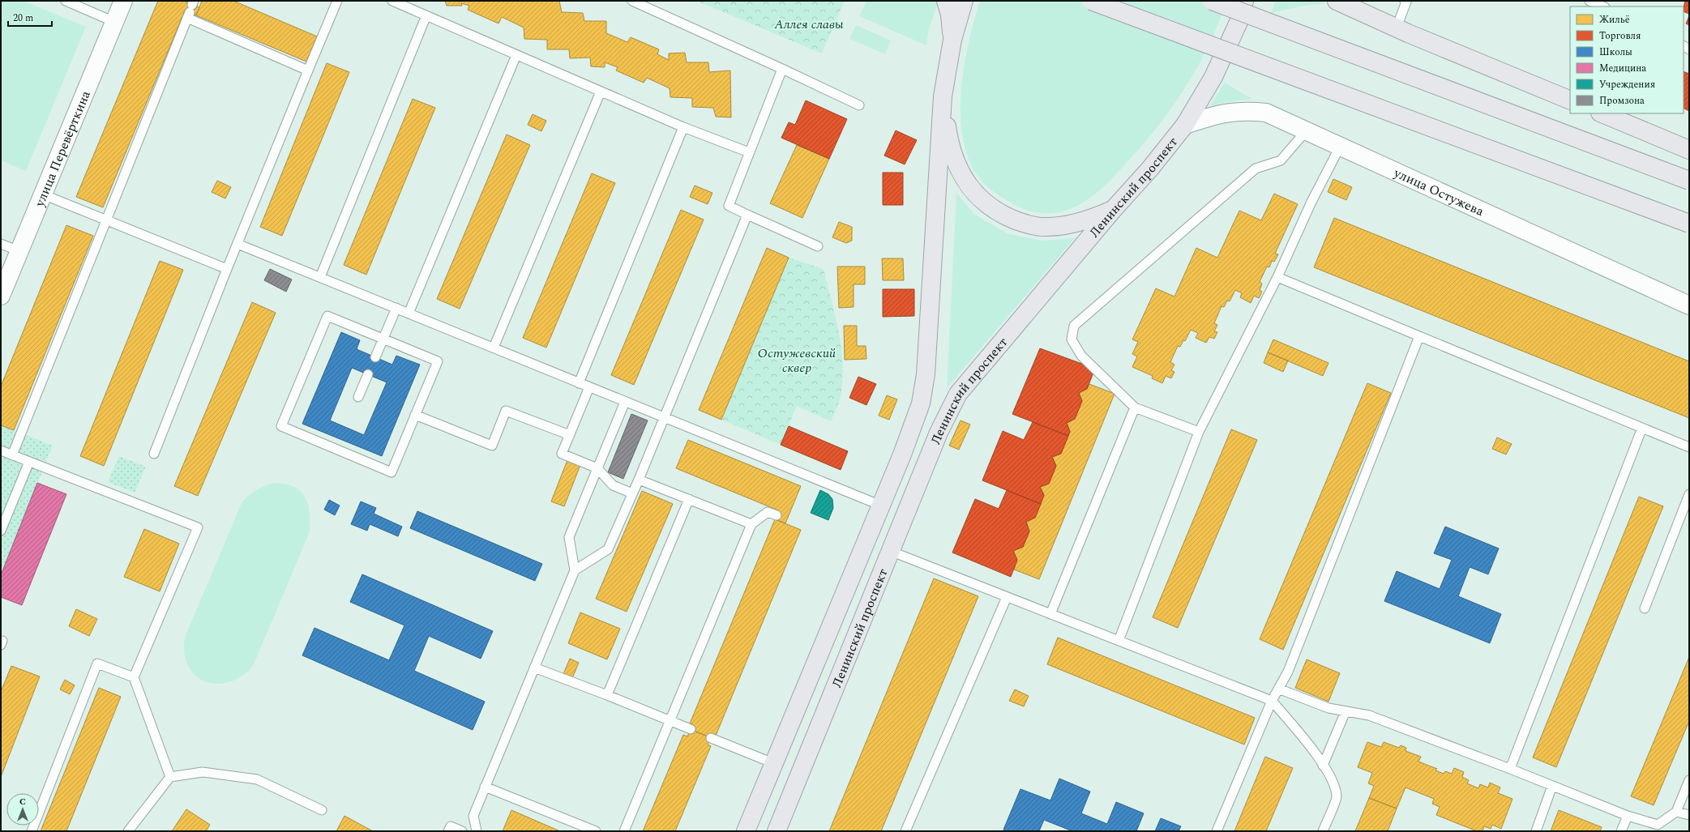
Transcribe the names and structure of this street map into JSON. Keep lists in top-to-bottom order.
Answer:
{
  "streets": {
    "main road": ["Ленинский проспект"],
    "street": ["улица Перевёрткина", "улица Остужева"]
  },
  "crossings": [
    ["Ленинский проспект", "улица Остужева"]
  ],
  "parks": ["Аллея славы", "Остужевский сквер"],
  "legend": [
    "Жильё",
    "Торговля",
    "Школы",
    "Медицина",
    "Учреждения",
    "Промзона"
  ],
  "scale_bar": "20 m",
  "north": "top"
}
